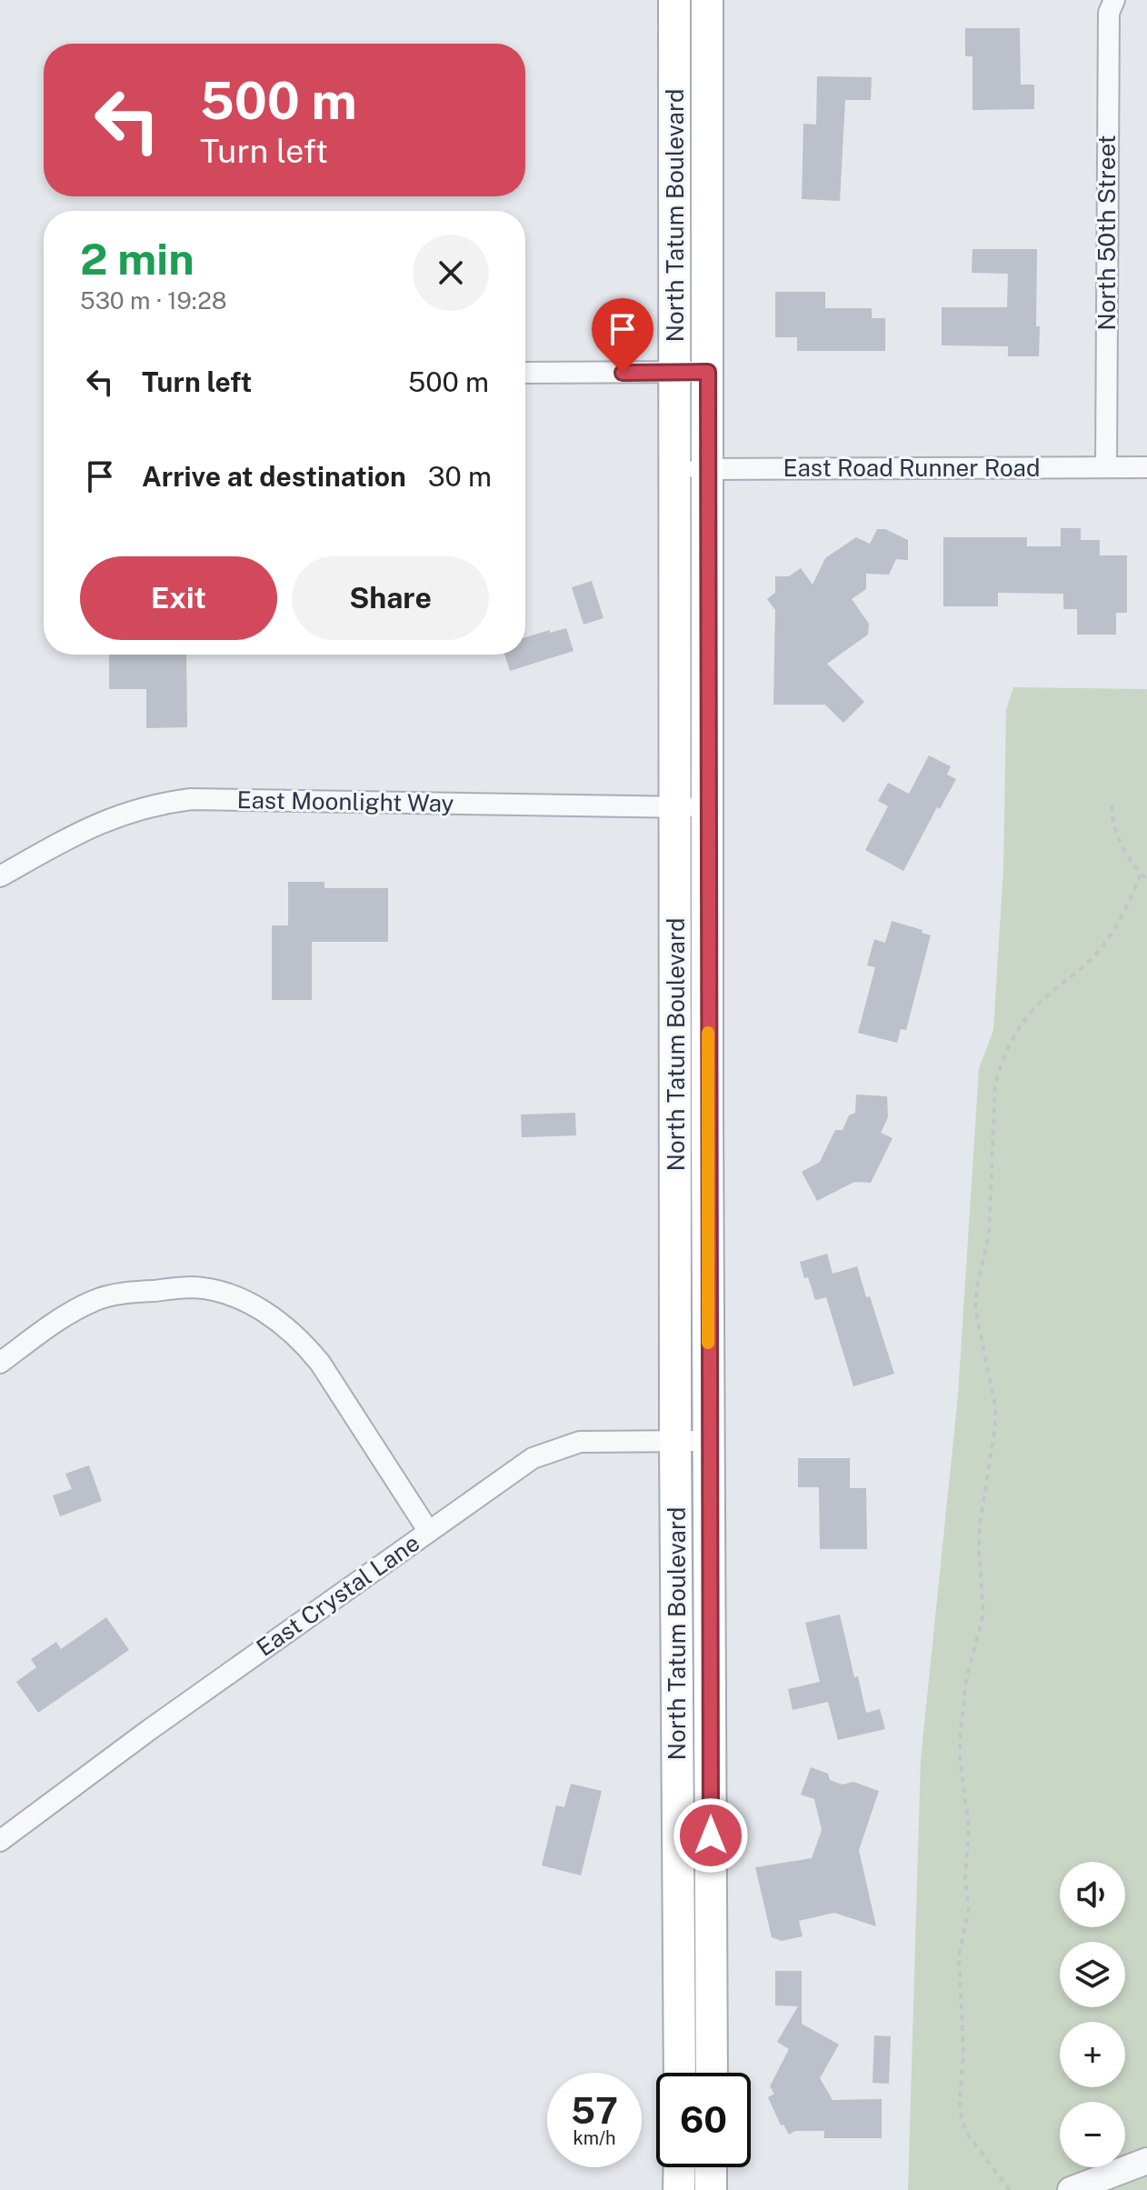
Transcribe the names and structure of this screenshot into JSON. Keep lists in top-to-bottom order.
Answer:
{
  "streets": {
    "main road": ["North Tatum Boulevard"],
    "street": [
      "North 50th Street",
      "East Road Runner Road",
      "East Moonlight Way",
      "East Crystal Lane"
    ]
  },
  "crossings": [
    ["North Tatum Boulevard", "East Road Runner Road"],
    ["North Tatum Boulevard", "East Moonlight Way"],
    ["North Tatum Boulevard", "East Crystal Lane"],
    ["North 50th Street", "East Road Runner Road"]
  ],
  "page": {
    "turn": ["500 m", "Turn left"],
    "heading": ["2 min", "530 m · 19:28"],
    "list": [
      {
        "name": "Turn left",
        "value": "500 m"
      },
      {
        "name": "Arrive at destination",
        "value": "30 m"
      }
    ],
    "buttons": ["Exit", "Share"],
    "map_buttons": ["+", "−"],
    "speed": "57 km/h",
    "limit": "60"
  }
}
